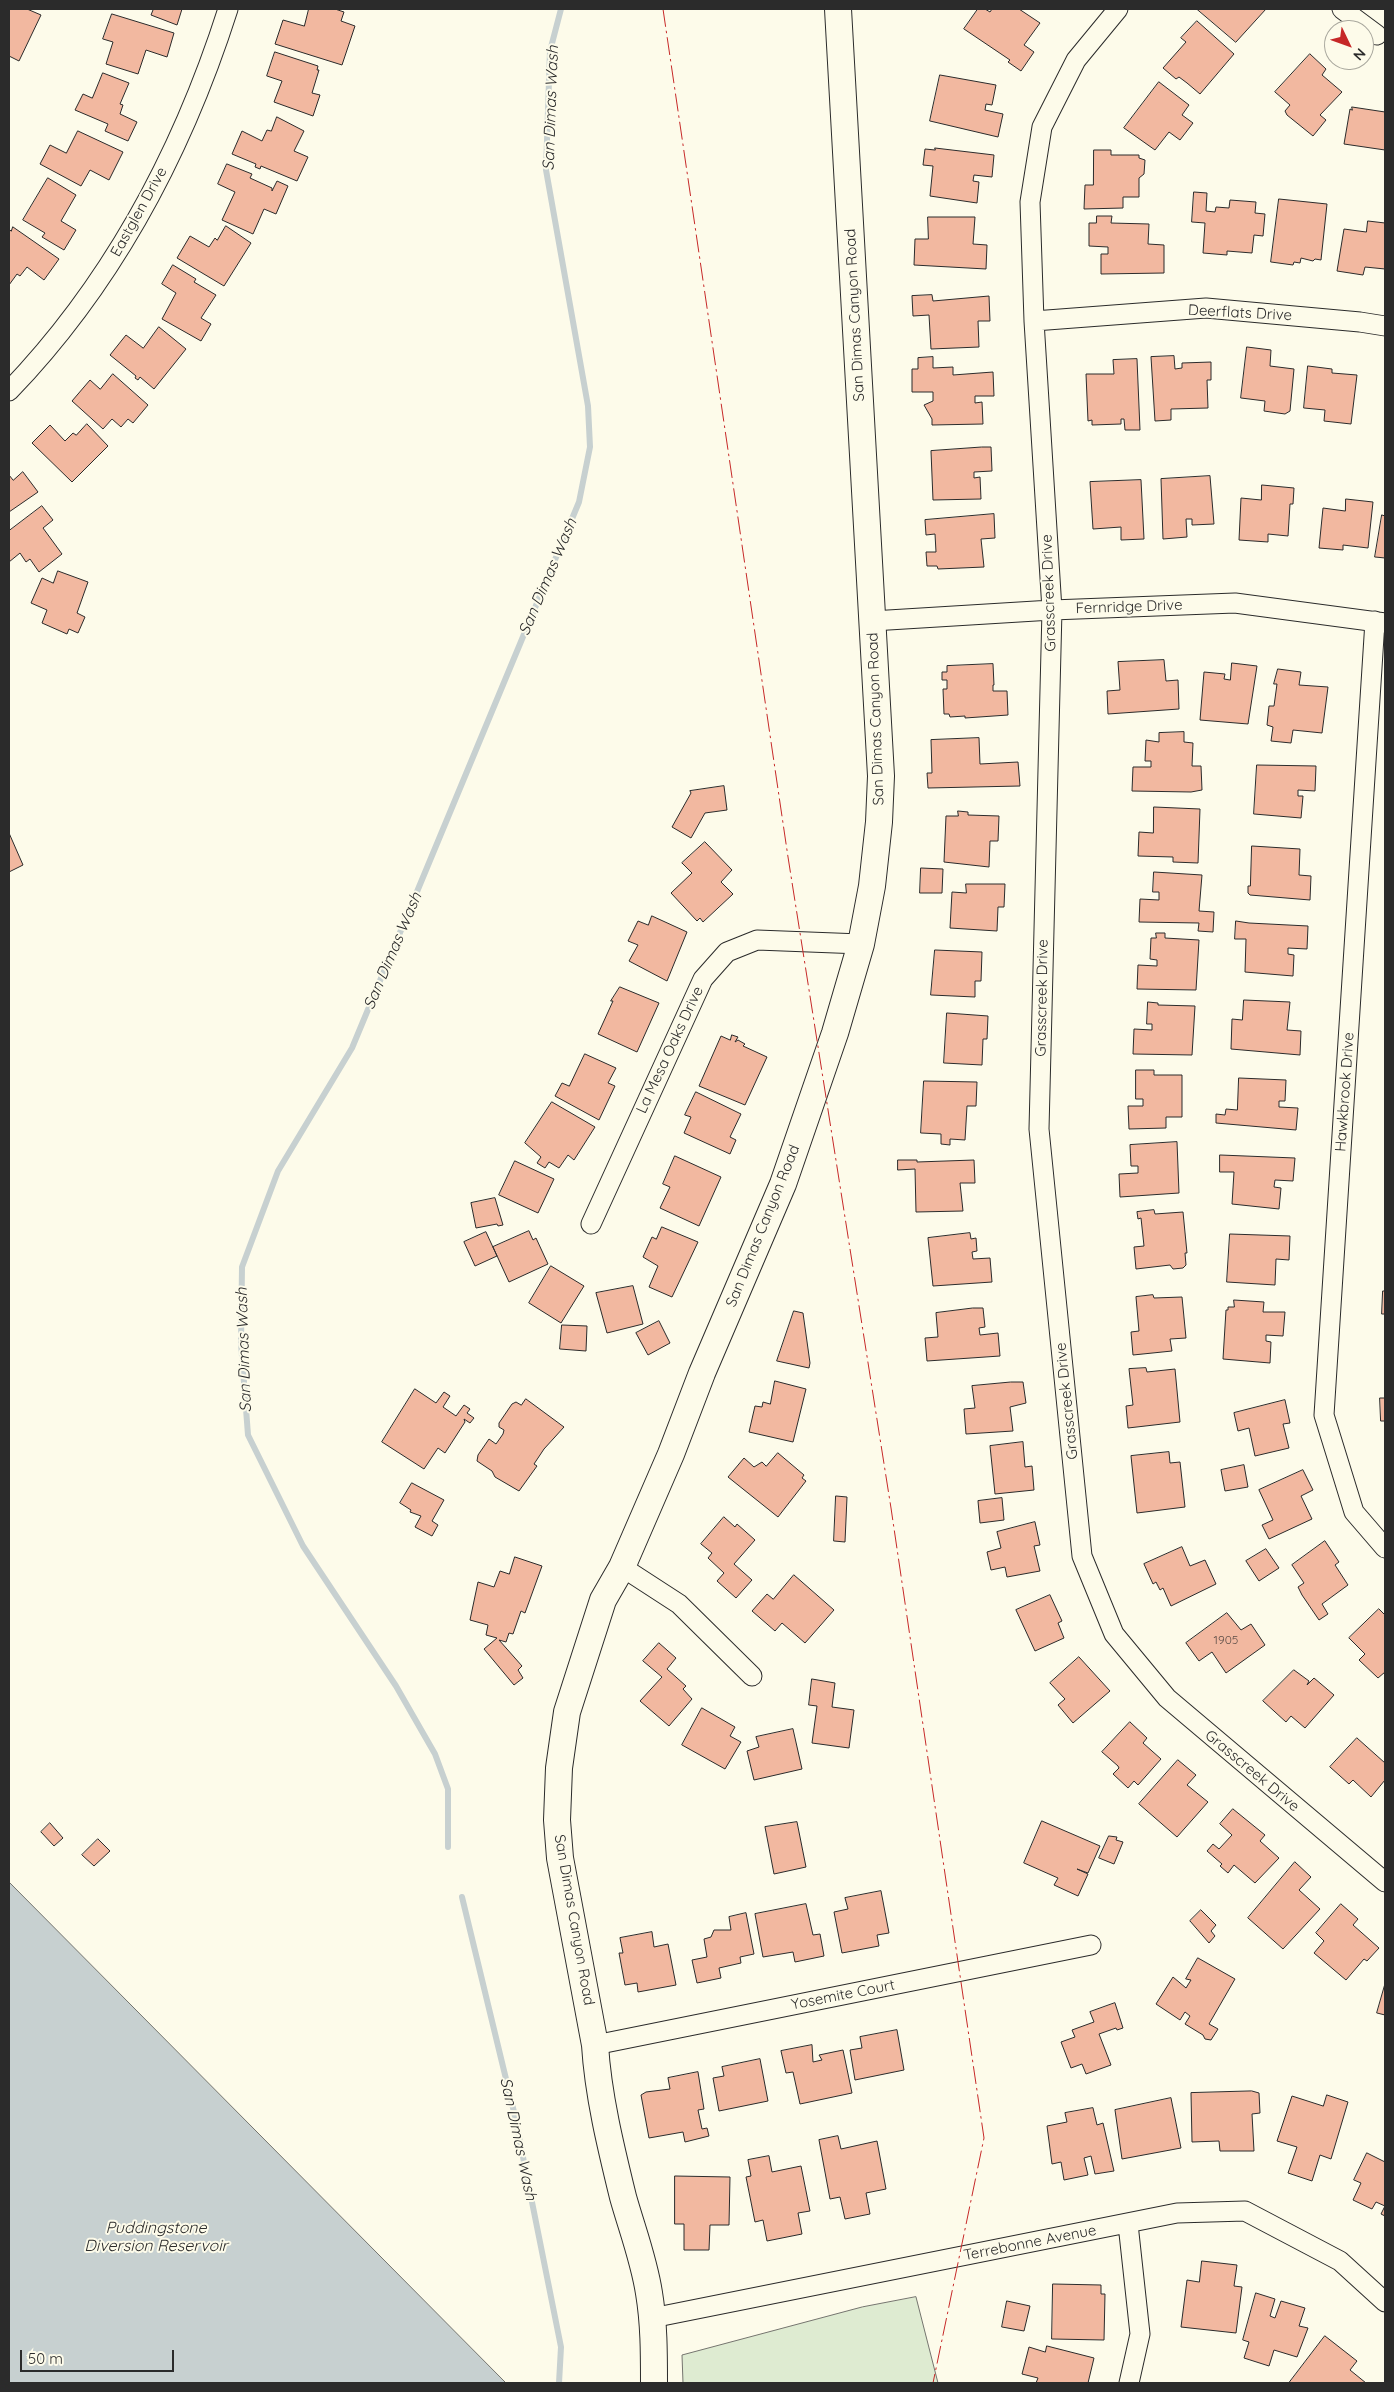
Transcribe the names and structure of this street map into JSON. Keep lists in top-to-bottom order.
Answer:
{
  "streets": {
    "street": [
      "Eastglen Drive",
      "Deerflats Drive",
      "San Dimas Canyon Road",
      "Grasscreek Drive",
      "Fernridge Drive",
      "La Mesa Oaks Drive",
      "Hawkbrook Drive",
      "Yosemite Court",
      "Terrebonne Avenue"
    ]
  },
  "crossings": [
    ["Deerflats Drive", "Grasscreek Drive"],
    ["San Dimas Canyon Road", "Fernridge Drive"],
    ["San Dimas Canyon Road", "La Mesa Oaks Drive"],
    ["San Dimas Canyon Road", "Yosemite Court"],
    ["San Dimas Canyon Road", "Terrebonne Avenue"],
    ["Grasscreek Drive", "Fernridge Drive"],
    ["Fernridge Drive", "Hawkbrook Drive"]
  ],
  "water": ["San Dimas Wash", "Puddingstone Diversion Reservoir"],
  "house_numbers": ["1905"],
  "scale_bar": "50 m",
  "north": "bottom right"
}
